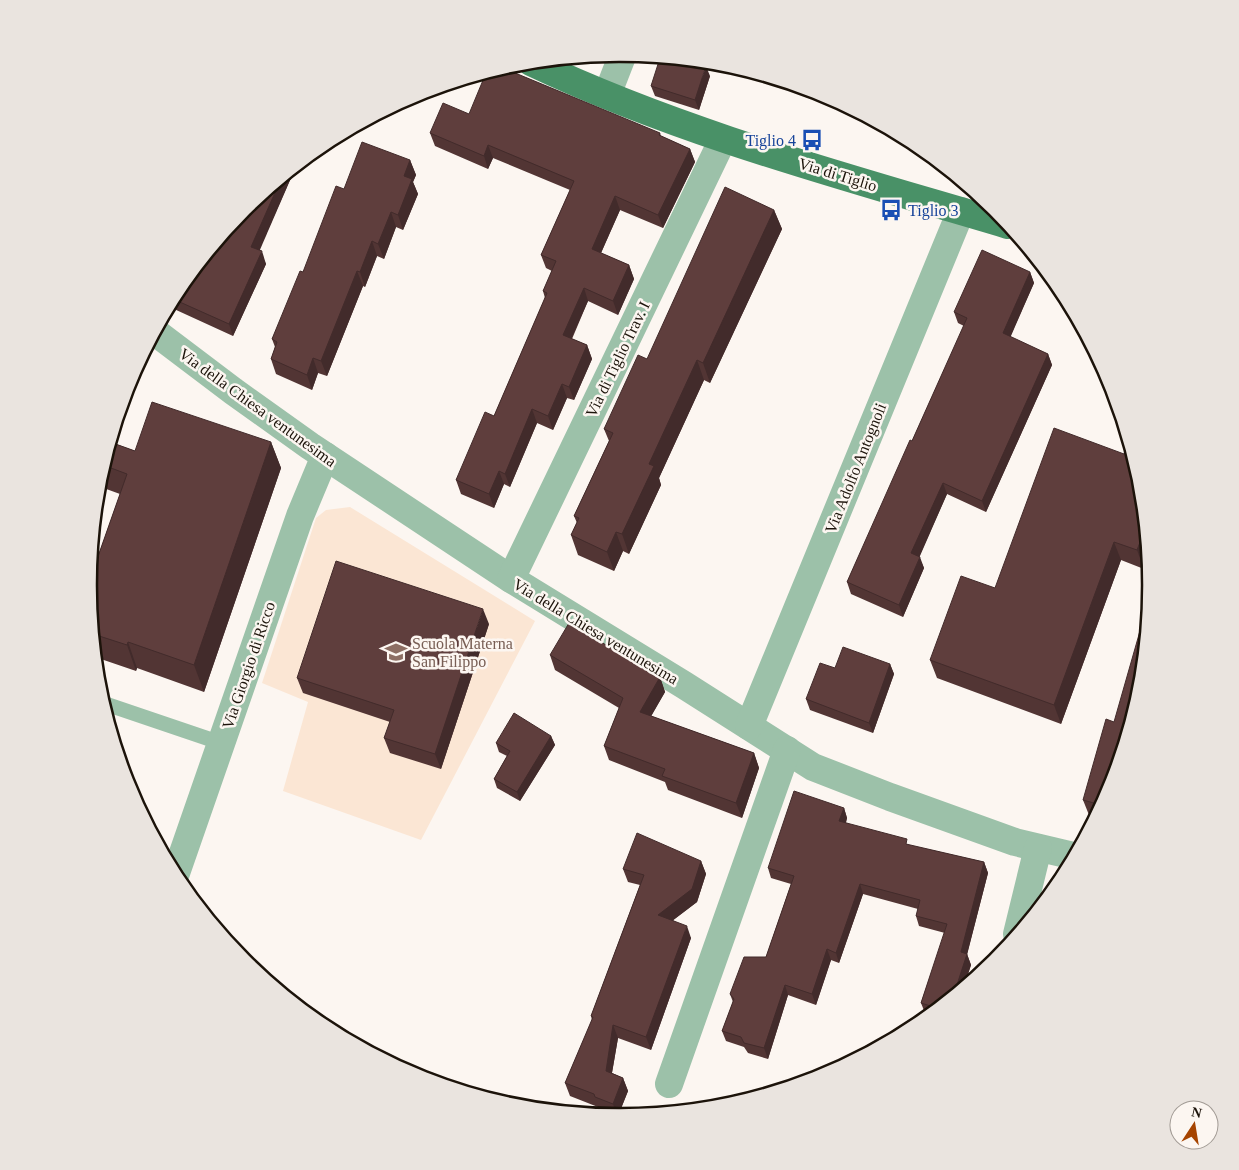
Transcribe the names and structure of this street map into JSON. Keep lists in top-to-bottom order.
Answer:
{
  "streets": {
    "main road": ["Via di Tiglio"],
    "street": [
      "Via di Tiglio Trav. I",
      "Via della Chiesa ventunesima",
      "Via Adolfo Antognoli",
      "Via Giorgio di Ricco"
    ]
  },
  "crossings": [
    ["Via di Tiglio", "Via di Tiglio Trav. I"],
    ["Via di Tiglio", "Via Adolfo Antognoli"],
    ["Via di Tiglio Trav. I", "Via della Chiesa ventunesima"],
    ["Via della Chiesa ventunesima", "Via Adolfo Antognoli"],
    ["Via della Chiesa ventunesima", "Via Giorgio di Ricco"]
  ],
  "places": {
    "bus stop": ["Tiglio 4", "Tiglio 3"],
    "school or university": ["Scuola Materna San Filippo"]
  },
  "north": "top"
}
